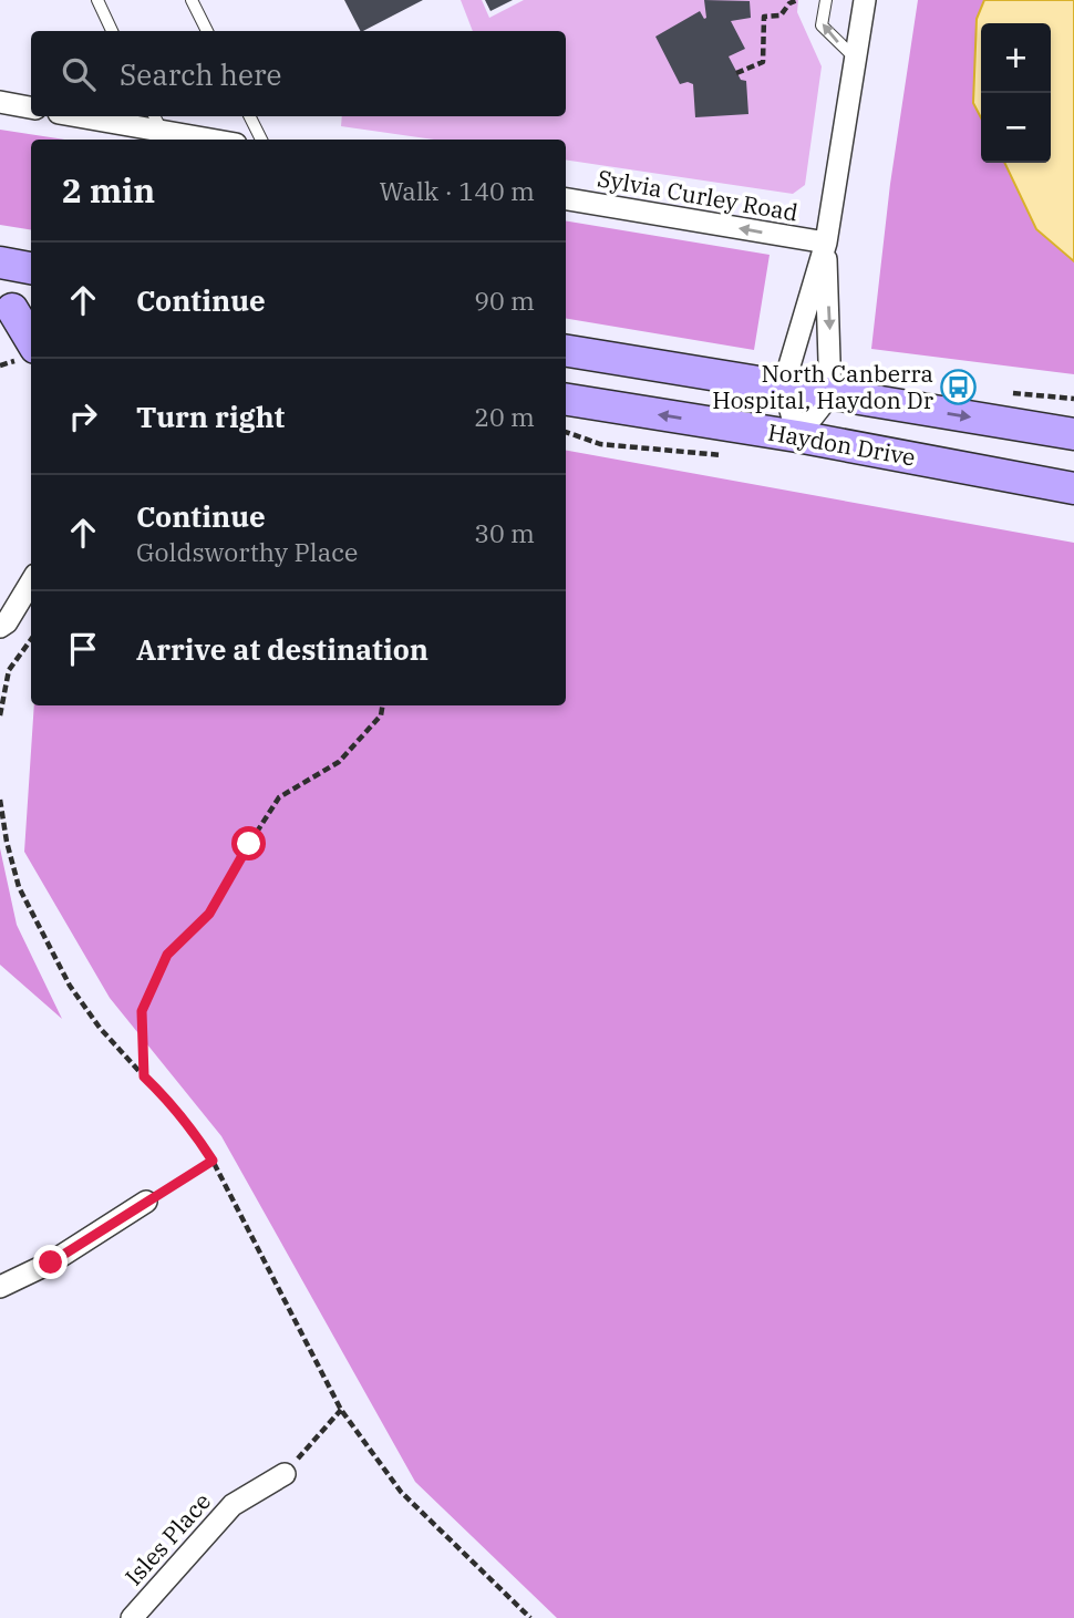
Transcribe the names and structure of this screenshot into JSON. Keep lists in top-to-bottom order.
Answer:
{
  "streets": {
    "main road": ["Haydon Drive"],
    "street": ["Sylvia Curley Road", "Isles Place"]
  },
  "one_way": ["Sylvia Curley Road"],
  "places": {
    "bus stop": ["North Canberra Hospital, Haydon Dr"]
  },
  "page": {
    "map_buttons": ["+", "−"],
    "search": "Search here",
    "heading": ["2 min", "Walk · 140 m"],
    "list": [
      ["Continue", "90 m"],
      ["Turn right", "20 m"],
      ["Continue", "Goldsworthy Place", "30 m"],
      "Arrive at destination"
    ]
  }
}
